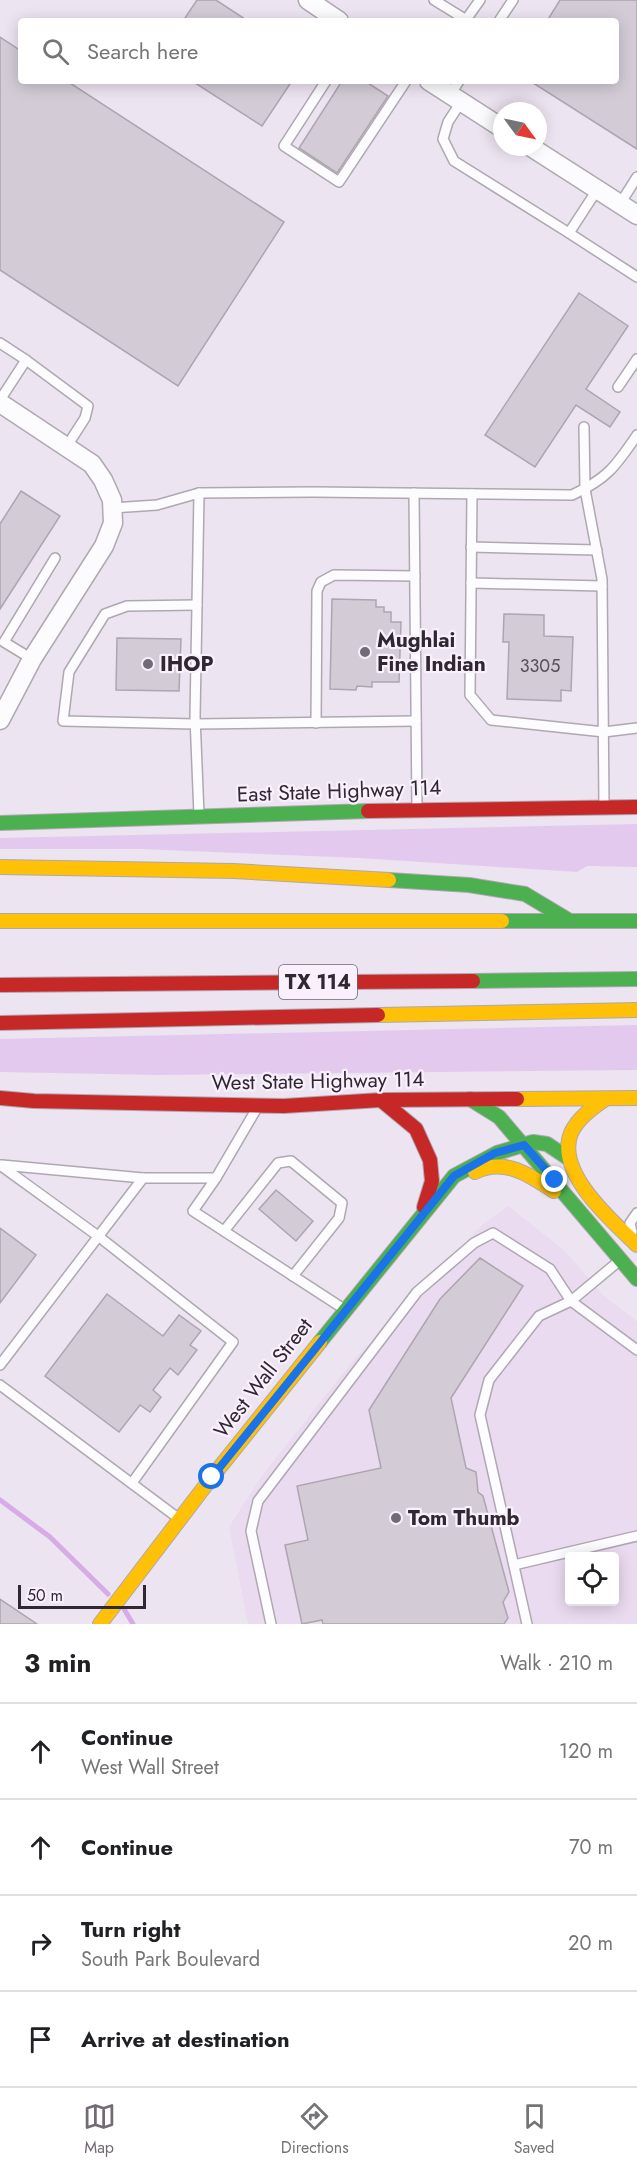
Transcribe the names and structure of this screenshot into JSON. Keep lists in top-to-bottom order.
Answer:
{
  "streets": {
    "main road": [
      "East State Highway 114",
      "TX 114",
      "West State Highway 114",
      "West Wall Street"
    ]
  },
  "places": ["Mughlai Fine Indian", "IHOP", "Tom Thumb"],
  "house_numbers": ["3305"],
  "scale_bar": "50 m",
  "north": "bottom right",
  "page": {
    "search": "Search here",
    "scale": "50 m",
    "heading": ["3 min", "Walk · 210 m"],
    "list": [
      ["Continue", "West Wall Street", "120 m"],
      ["Continue", "70 m"],
      ["Turn right", "South Park Boulevard", "20 m"],
      "Arrive at destination"
    ],
    "nav": ["Map", "Directions", "Saved"]
  }
}
